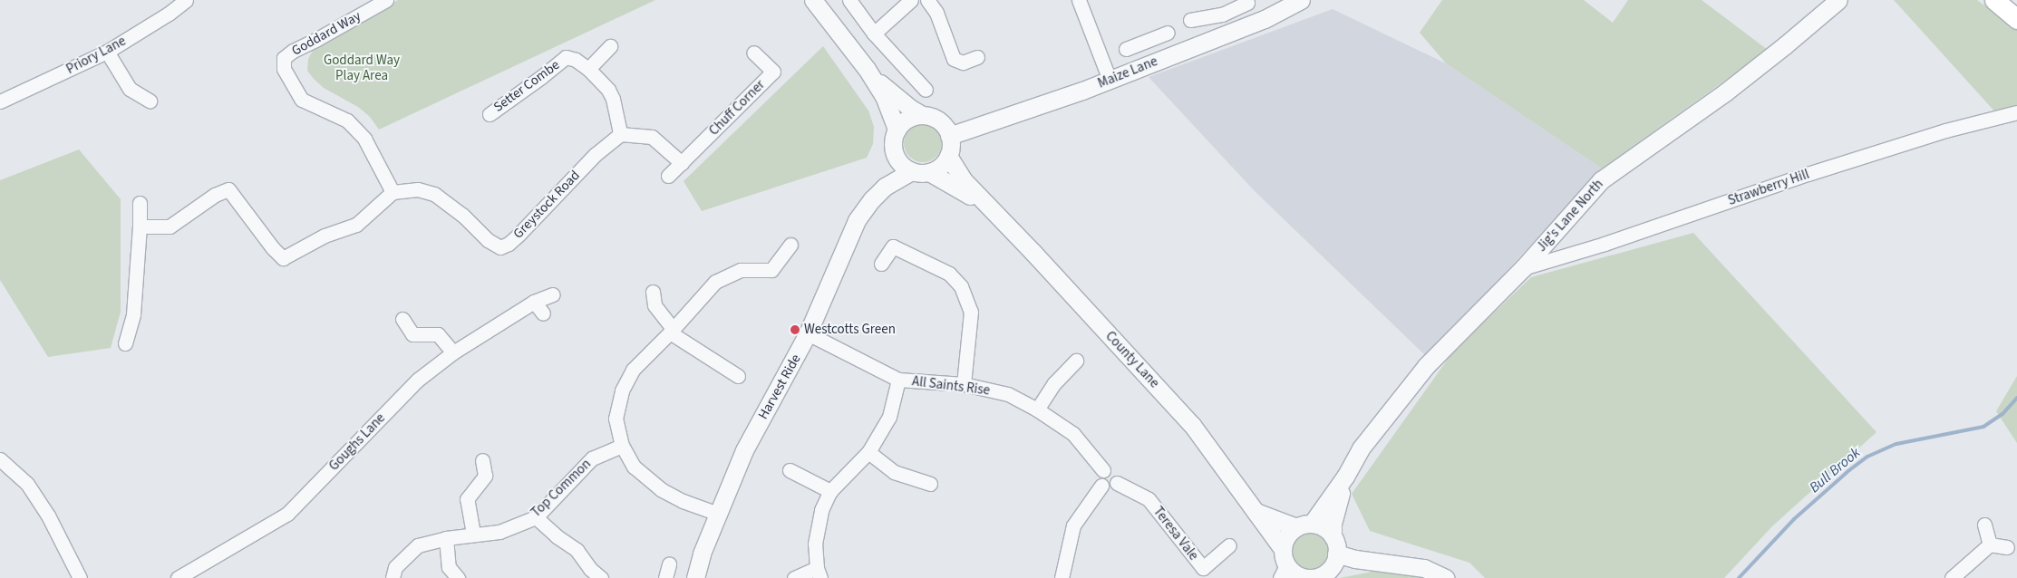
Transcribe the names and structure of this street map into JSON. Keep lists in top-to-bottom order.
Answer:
{
  "streets": {
    "street": [
      "Goddard Way",
      "Priory Lane",
      "Maize Lane",
      "Setter Combe",
      "Chuff Corner",
      "Strawberry Hill",
      "Greystock Road",
      "Jig's Lane North",
      "County Lane",
      "All Saints Rise",
      "Harvest Ride",
      "Goughs Lane",
      "Top Common",
      "Teresa Vale"
    ]
  },
  "crossings": [
    ["Goddard Way", "Greystock Road"],
    ["Maize Lane", "County Lane"],
    ["Maize Lane", "Harvest Ride"],
    ["Setter Combe", "Greystock Road"],
    ["Strawberry Hill", "Jig's Lane North"],
    ["Jig's Lane North", "County Lane"],
    ["County Lane", "Harvest Ride"],
    ["All Saints Rise", "Harvest Ride"],
    ["All Saints Rise", "Teresa Vale"]
  ],
  "water": ["Bull Brook"],
  "parks": ["Goddard Way Play Area"],
  "places": ["Westcotts Green"]
}
